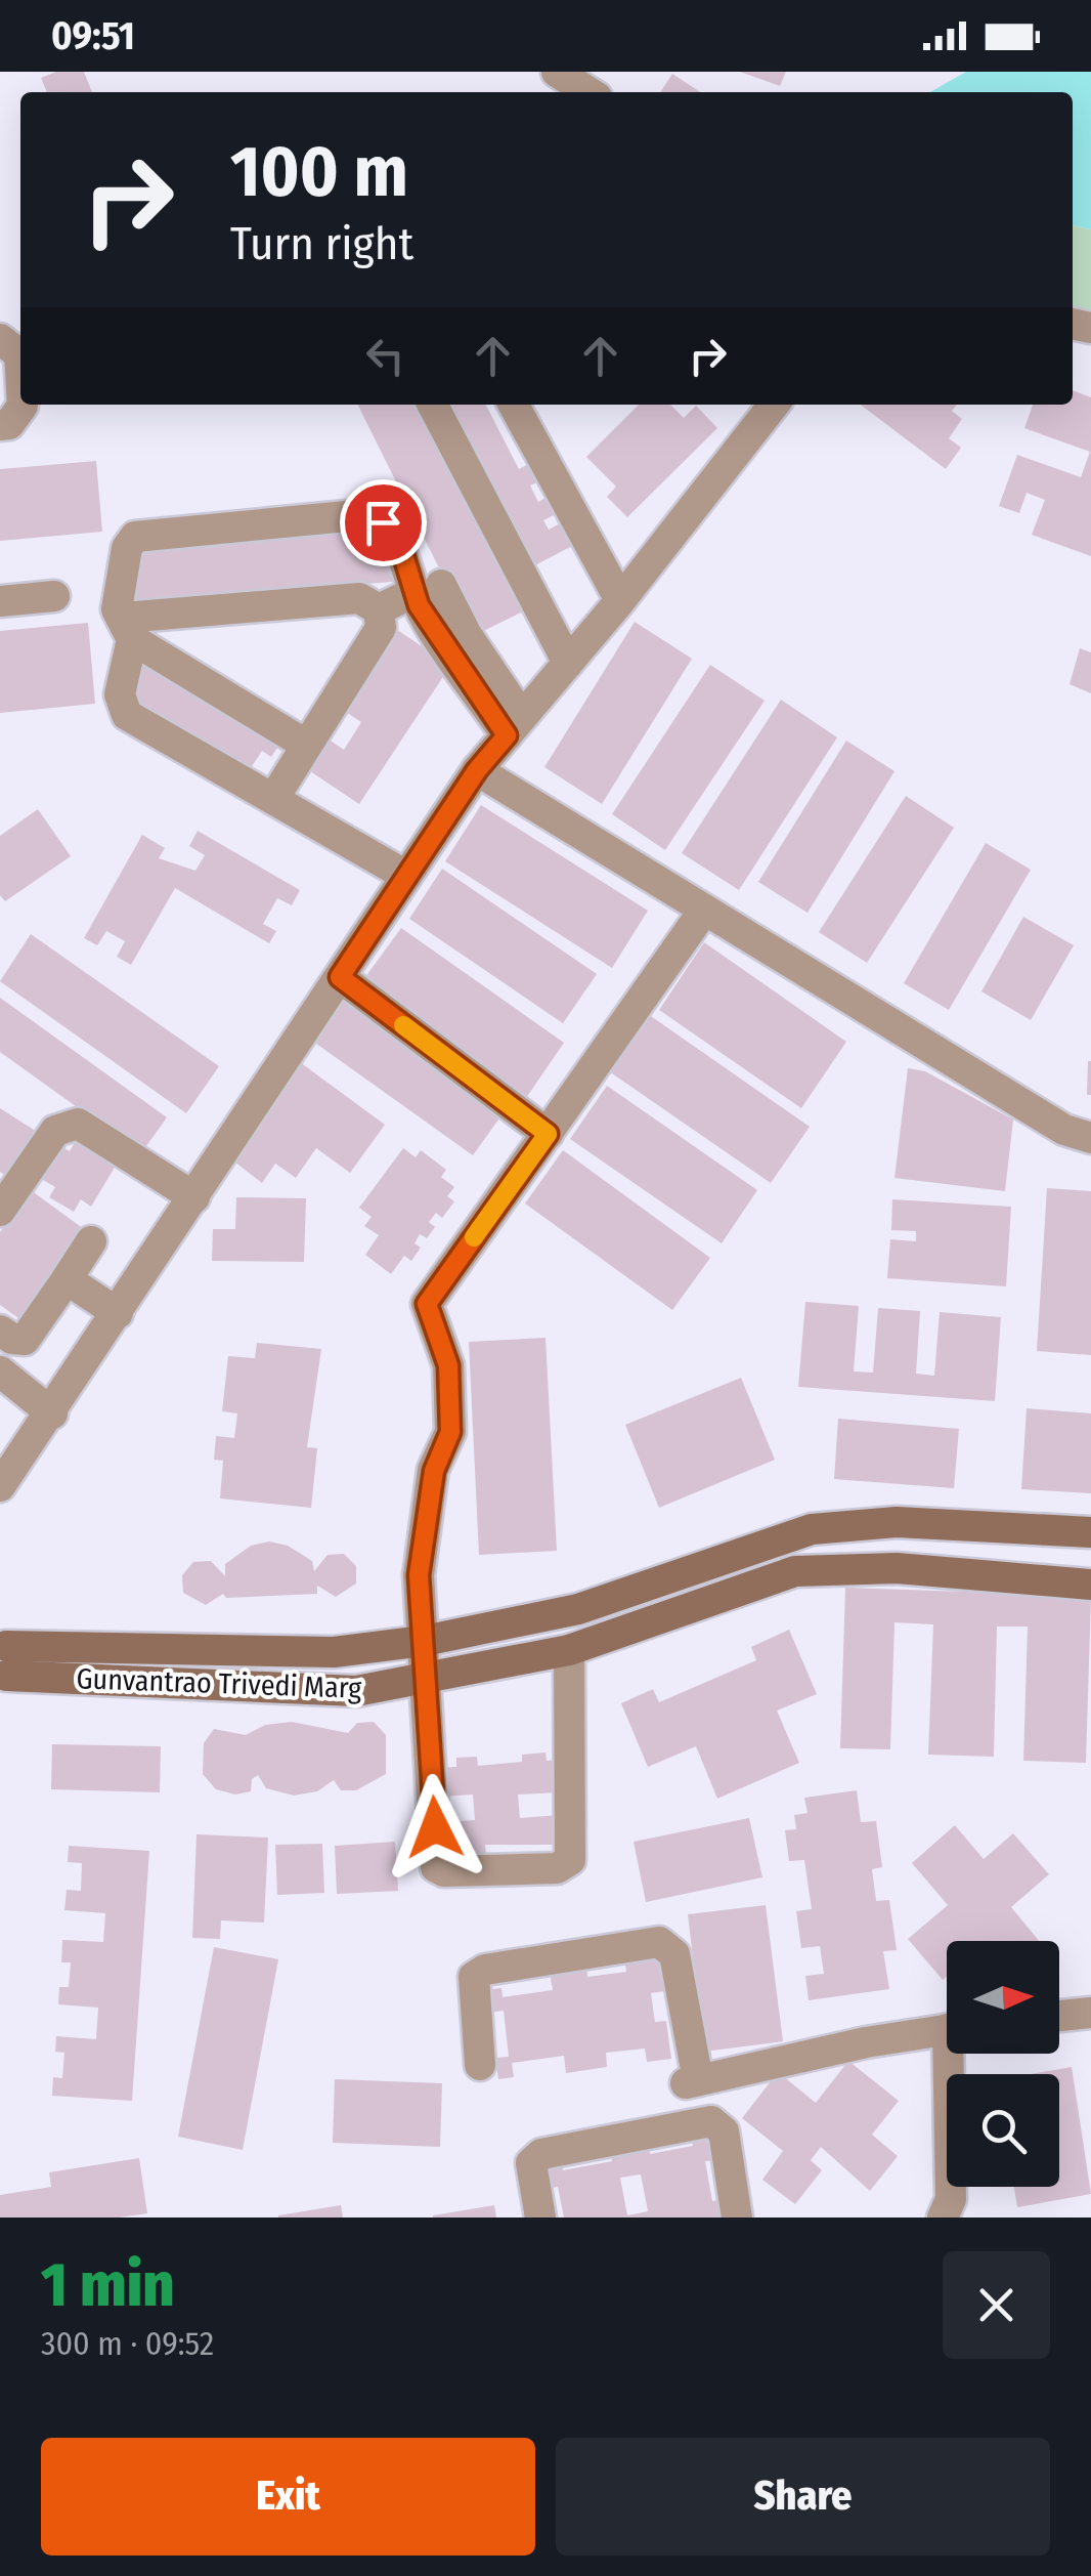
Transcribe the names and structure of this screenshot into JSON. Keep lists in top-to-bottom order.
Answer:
{
  "streets": {
    "street": ["Gunvantrao Trivedi Marg"]
  },
  "north": "right",
  "page": {
    "status": "09:51",
    "turn": ["100 m", "Turn right"],
    "heading": ["1 min", "300 m · 09:52"],
    "buttons": ["Exit", "Share"]
  }
}
